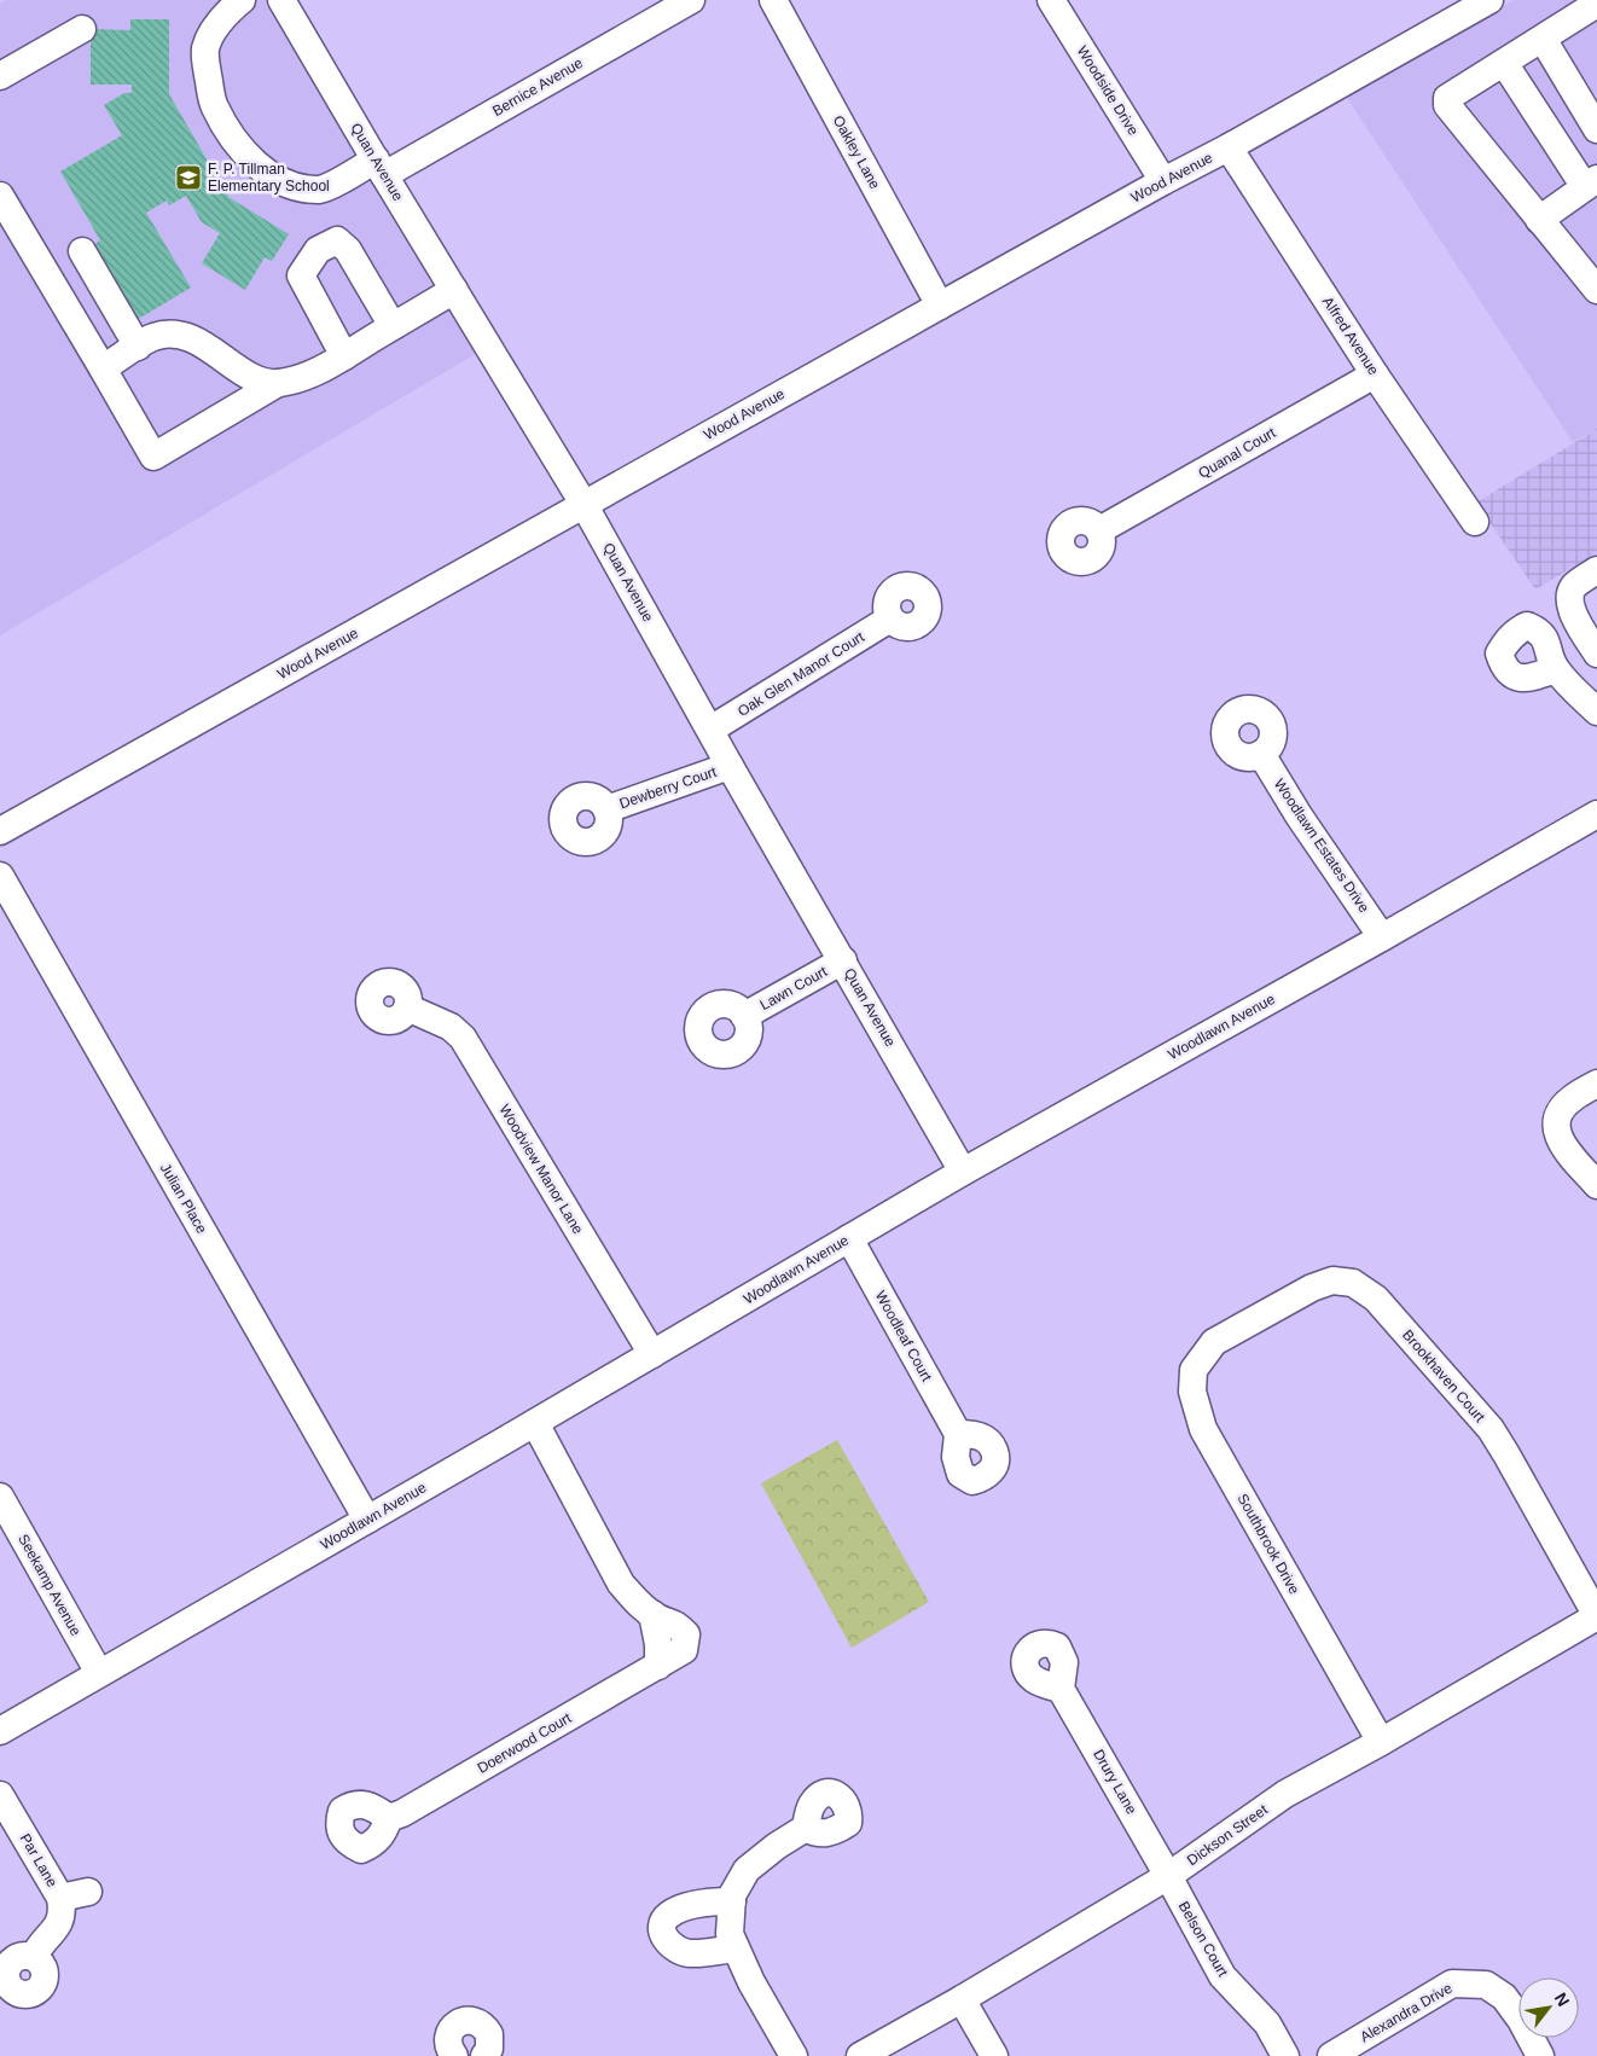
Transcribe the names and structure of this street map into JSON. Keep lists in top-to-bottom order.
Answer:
{
  "streets": {
    "street": [
      "Bernice Avenue",
      "Woodside Drive",
      "Oakley Lane",
      "Quan Avenue",
      "Wood Avenue",
      "Alfred Avenue",
      "Quanal Court",
      "Oak Glen Manor Court",
      "Dewberry Court",
      "Woodlawn Estates Drive",
      "Lawn Court",
      "Woodlawn Avenue",
      "Woodview Manor Lane",
      "Julian Place",
      "Woodleaf Court",
      "Brookhaven Court",
      "Southbrook Drive",
      "Seekamp Avenue",
      "Doerwood Court",
      "Drury Lane",
      "Dickson Street",
      "Par Lane",
      "Belson Court",
      "Alexandra Drive"
    ]
  },
  "crossings": [
    ["Bernice Avenue", "Quan Avenue"],
    ["Woodside Drive", "Wood Avenue"],
    ["Oakley Lane", "Wood Avenue"],
    ["Quan Avenue", "Wood Avenue"],
    ["Quan Avenue", "Oak Glen Manor Court"],
    ["Quan Avenue", "Dewberry Court"],
    ["Quan Avenue", "Lawn Court"],
    ["Quan Avenue", "Woodlawn Avenue"],
    ["Wood Avenue", "Alfred Avenue"],
    ["Alfred Avenue", "Quanal Court"],
    ["Woodlawn Estates Drive", "Woodlawn Avenue"],
    ["Woodlawn Avenue", "Woodview Manor Lane"],
    ["Woodlawn Avenue", "Julian Place"],
    ["Woodlawn Avenue", "Woodleaf Court"],
    ["Woodlawn Avenue", "Seekamp Avenue"],
    ["Woodlawn Avenue", "Doerwood Court"],
    ["Brookhaven Court", "Southbrook Drive"],
    ["Brookhaven Court", "Dickson Street"],
    ["Southbrook Drive", "Dickson Street"],
    ["Drury Lane", "Dickson Street"],
    ["Drury Lane", "Belson Court"],
    ["Dickson Street", "Belson Court"]
  ],
  "places": {
    "school or university": ["F. P. Tillman Elementary School"]
  },
  "north": "top right"
}
